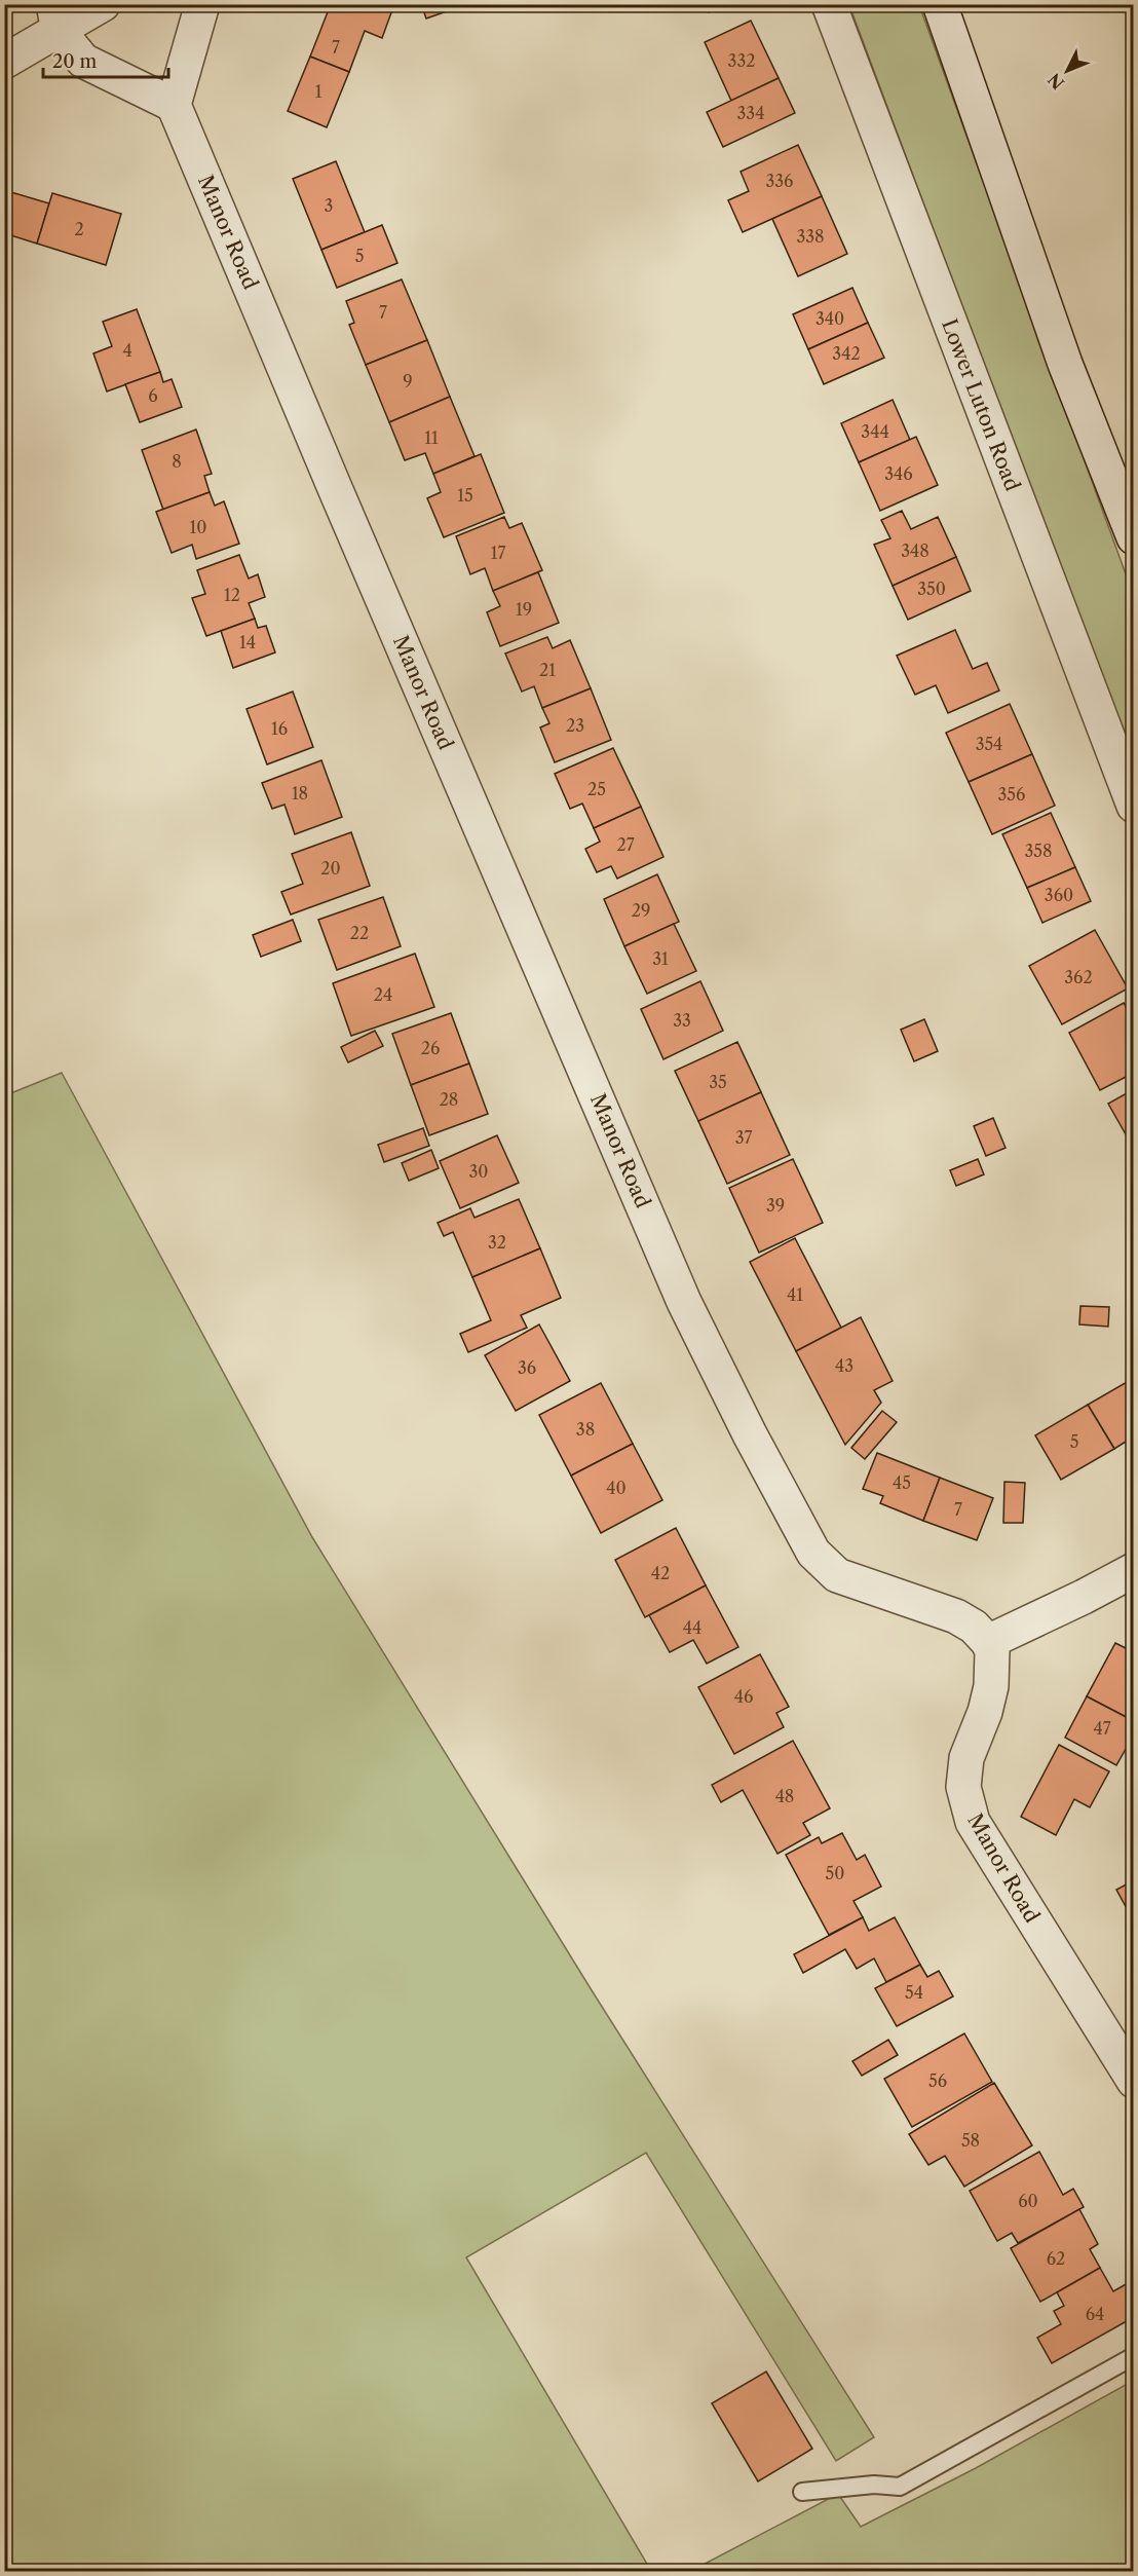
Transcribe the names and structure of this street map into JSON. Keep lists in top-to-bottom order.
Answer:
{
  "streets": {
    "street": ["Manor Road", "Lower Luton Road"]
  },
  "house_numbers": [
    "7",
    "332",
    "1",
    "334",
    "336",
    "3",
    "2",
    "338",
    "5",
    "7",
    "340",
    "4",
    "342",
    "9",
    "6",
    "344",
    "11",
    "8",
    "346",
    "15",
    "10",
    "348",
    "17",
    "350",
    "12",
    "19",
    "14",
    "21",
    "23",
    "16",
    "354",
    "25",
    "18",
    "356",
    "27",
    "358",
    "20",
    "360",
    "29",
    "22",
    "31",
    "362",
    "24",
    "33",
    "26",
    "35",
    "28",
    "37",
    "30",
    "39",
    "32",
    "41",
    "43",
    "36",
    "38",
    "5",
    "45",
    "40",
    "7",
    "42",
    "44",
    "46",
    "47",
    "48",
    "50",
    "54",
    "56",
    "58",
    "60",
    "62",
    "64"
  ],
  "scale_bar": "20 m",
  "north": "bottom left"
}
